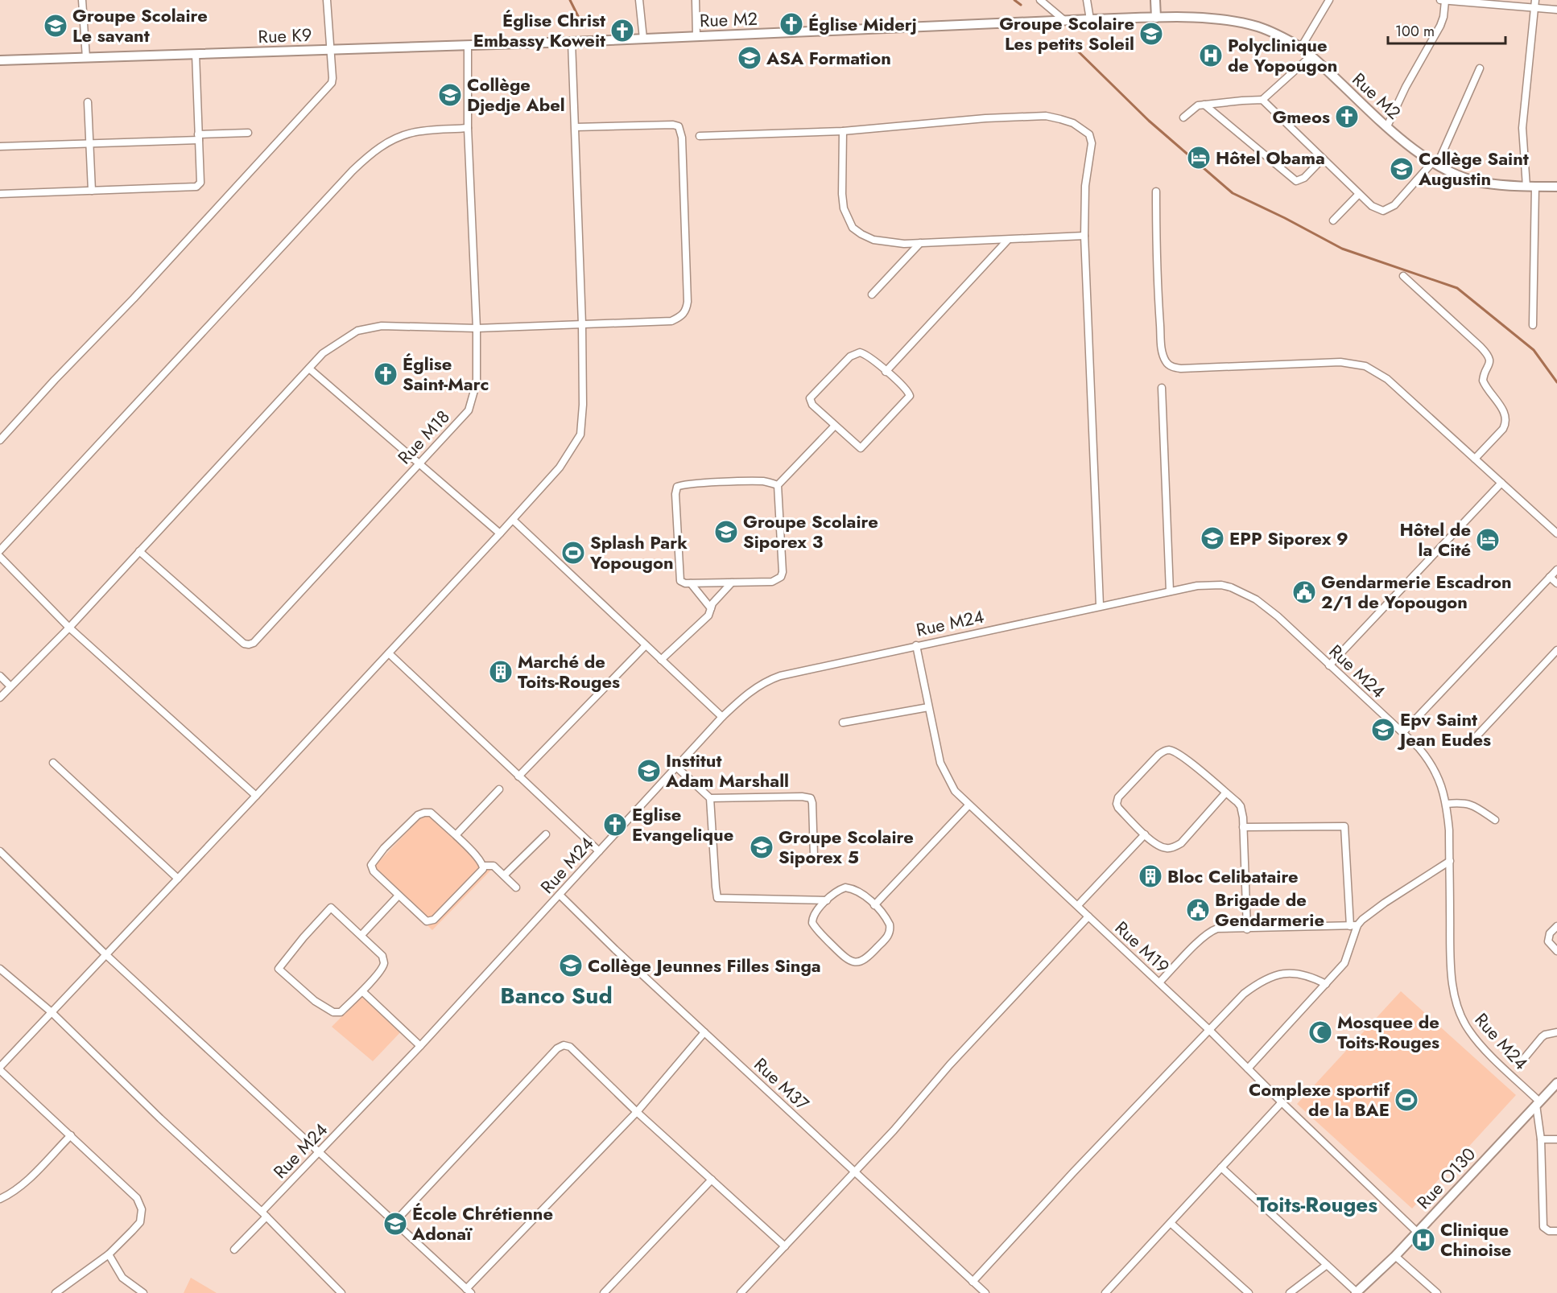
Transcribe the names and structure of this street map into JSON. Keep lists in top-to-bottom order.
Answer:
{
  "streets": {
    "street": [
      "Rue M2",
      "Rue K9",
      "Rue M18",
      "Rue M24",
      "Rue M19",
      "Rue M37",
      "Rue O130"
    ]
  },
  "crossings": [
    ["Rue M2", "Rue K9"],
    ["Rue K9", "Rue M18"],
    ["Rue M24", "Rue M19"],
    ["Rue M24", "Rue M37"],
    ["Rue M24", "Rue O130"],
    ["Rue M19", "Rue O130"]
  ],
  "districts": ["Banco Sud", "Toits-Rouges"],
  "places": {
    "church": [
      "Église Miderj",
      "Église Christ Embassy Koweit",
      "Gmeos",
      "Église Saint-Marc",
      "Eglise Evangelique"
    ],
    "school or university": [
      "Groupe Scolaire Le savant",
      "Groupe Scolaire Les petits Soleil",
      "ASA Formation",
      "Collège Djedje Abel",
      "Collège Saint Augustin",
      "Groupe Scolaire Siporex 3",
      "EPP Siporex 9",
      "Epv Saint Jean Eudes",
      "Institut Adam Marshall",
      "Groupe Scolaire Siporex 5",
      "Collège Jeunnes Filles Singa",
      "École Chrétienne Adonaï"
    ],
    "hospital": ["Polyclinique de Yopougon", "Clinique Chinoise"],
    "hotel": ["Hôtel Obama", "Hôtel de la Cité"],
    "sports": ["Splash Park Yopougon", "Complexe sportif de la BAE"],
    "public building": ["Gendarmerie Escadron 2/1 de Yopougon", "Brigade de Gendarmerie"],
    "building": ["Marché de Toits-Rouges", "Bloc Celibataire"],
    "mosque": ["Mosquee de Toits-Rouges"]
  },
  "scale_bar": "100 m"
}
